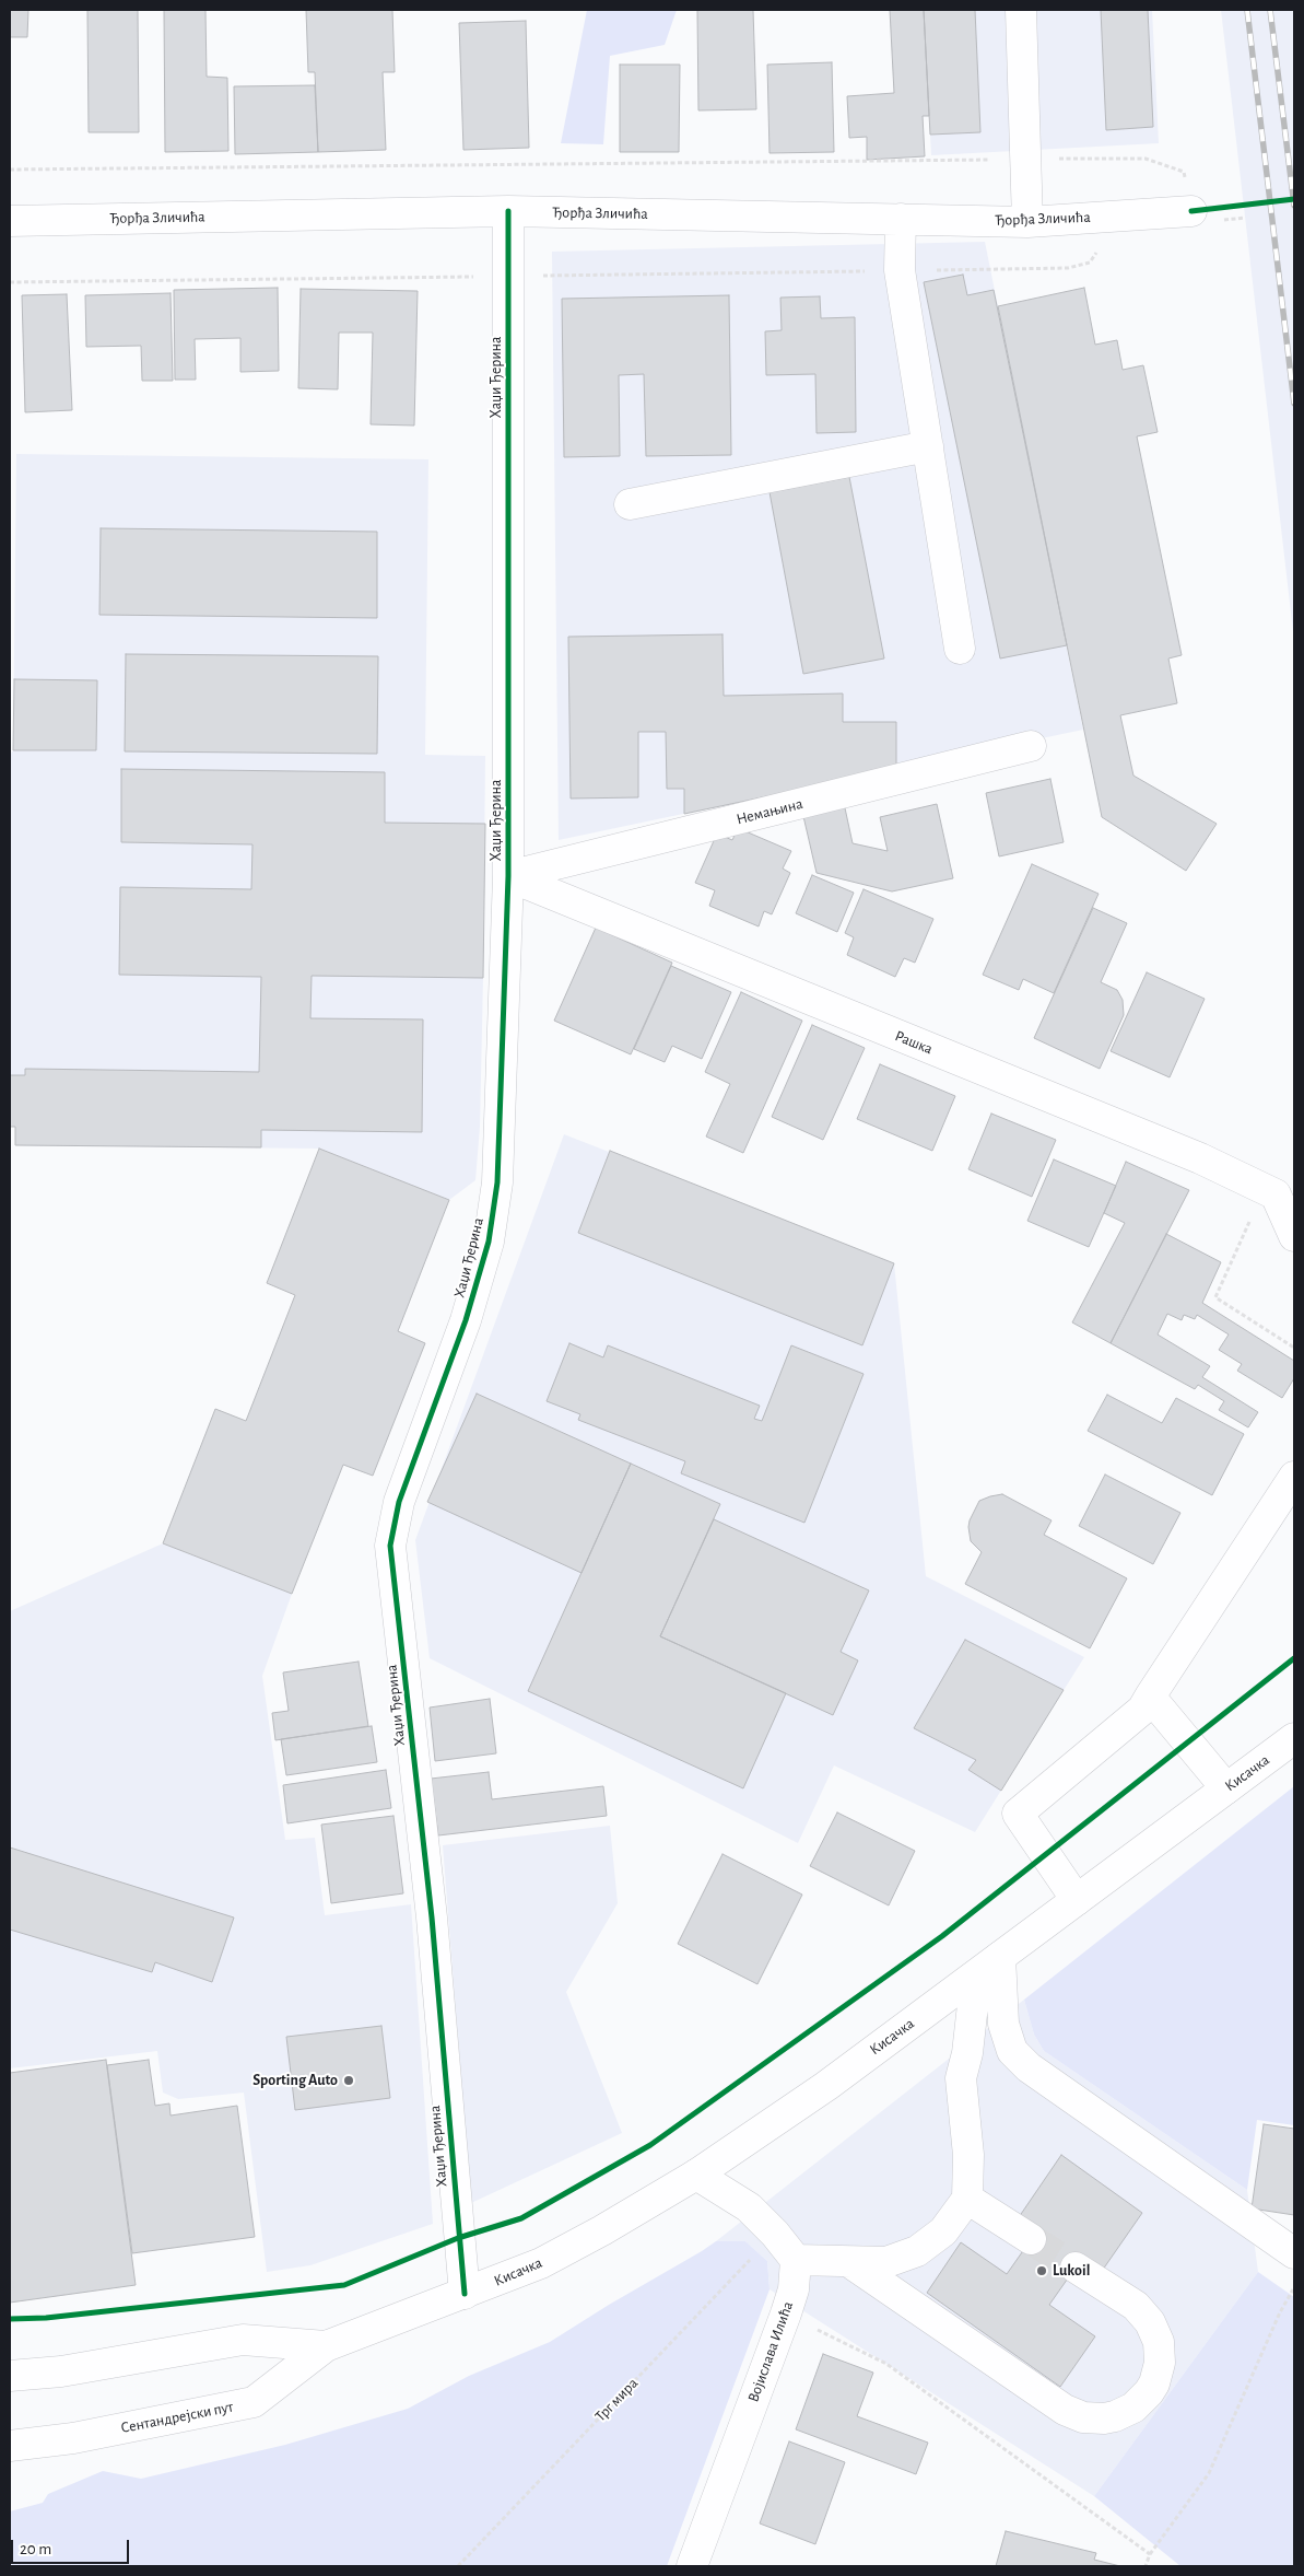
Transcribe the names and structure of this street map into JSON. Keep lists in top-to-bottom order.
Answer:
{
  "streets": {
    "street": [
      "Ђорђа Зличића",
      "Хаџи Ђерина",
      "Немањина",
      "Рашка",
      "Кисачка",
      "Војислава Илића",
      "Сентандрејски пут"
    ],
    "path": ["Трг мира"]
  },
  "crossings": [
    ["Ђорђа Зличића", "Хаџи Ђерина"],
    ["Хаџи Ђерина", "Немањина"],
    ["Хаџи Ђерина", "Рашка"],
    ["Хаџи Ђерина", "Кисачка"],
    ["Хаџи Ђерина", "Сентандрејски пут"],
    ["Немањина", "Рашка"],
    ["Кисачка", "Сентандрејски пут"]
  ],
  "places": ["Sporting Auto", "Lukoil"],
  "scale_bar": "20 m"
}
